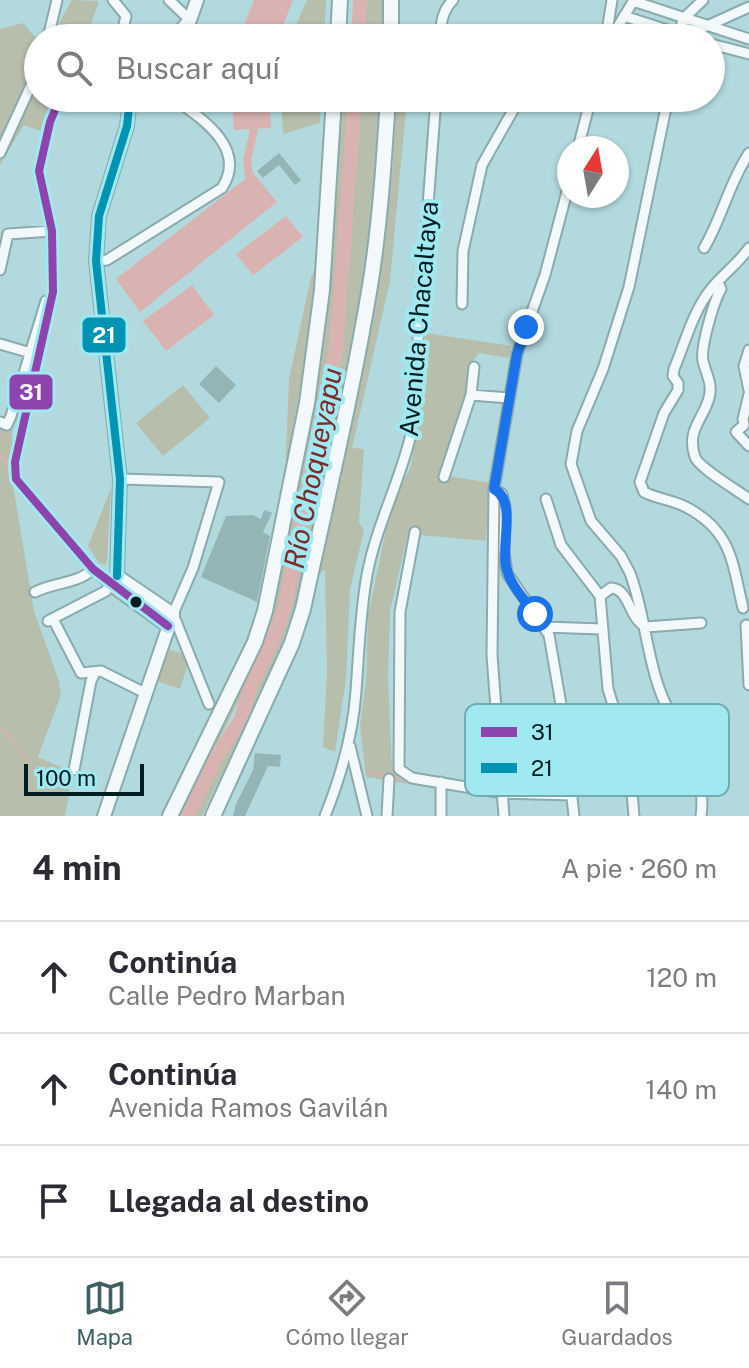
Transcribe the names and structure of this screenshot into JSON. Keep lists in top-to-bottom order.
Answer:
{
  "streets": {
    "street": ["Avenida Chacaltaya"]
  },
  "water": ["Río Choqueyapu"],
  "lines": ["transit line 31", "transit line 21"],
  "legend": ["31", "21"],
  "scale_bar": "100 m",
  "north": "top",
  "page": {
    "search": "Buscar aquí",
    "scale": "100 m",
    "heading": ["4 min", "A pie · 260 m"],
    "list": [
      ["Continúa", "Calle Pedro Marban", "120 m"],
      ["Continúa", "Avenida Ramos Gavilán", "140 m"],
      "Llegada al destino"
    ],
    "nav": ["Mapa", "Cómo llegar", "Guardados"]
  }
}
